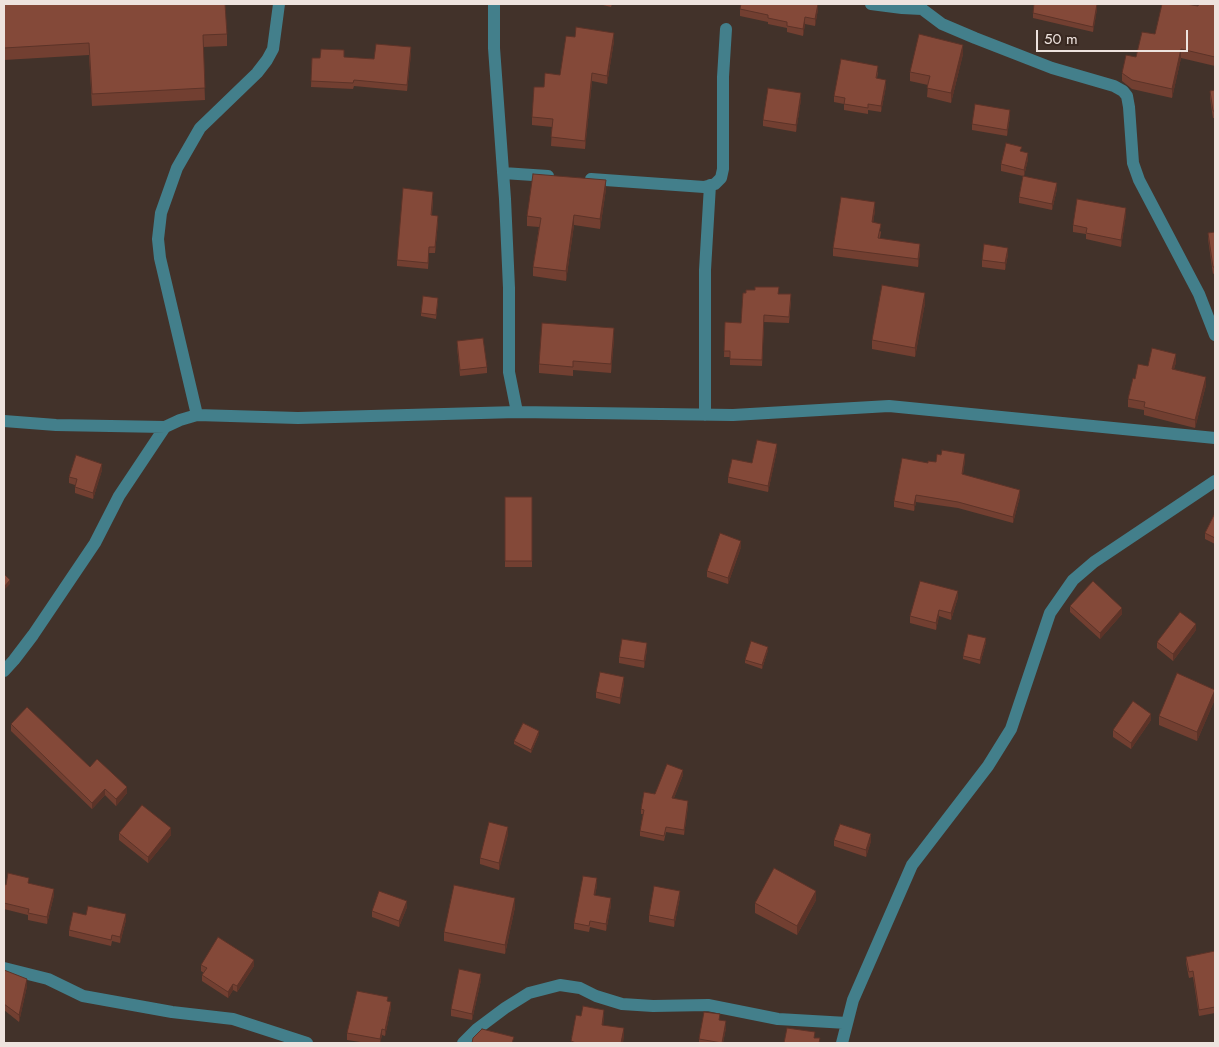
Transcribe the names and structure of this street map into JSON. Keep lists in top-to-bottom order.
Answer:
{
  "scale_bar": "50 m"
}
